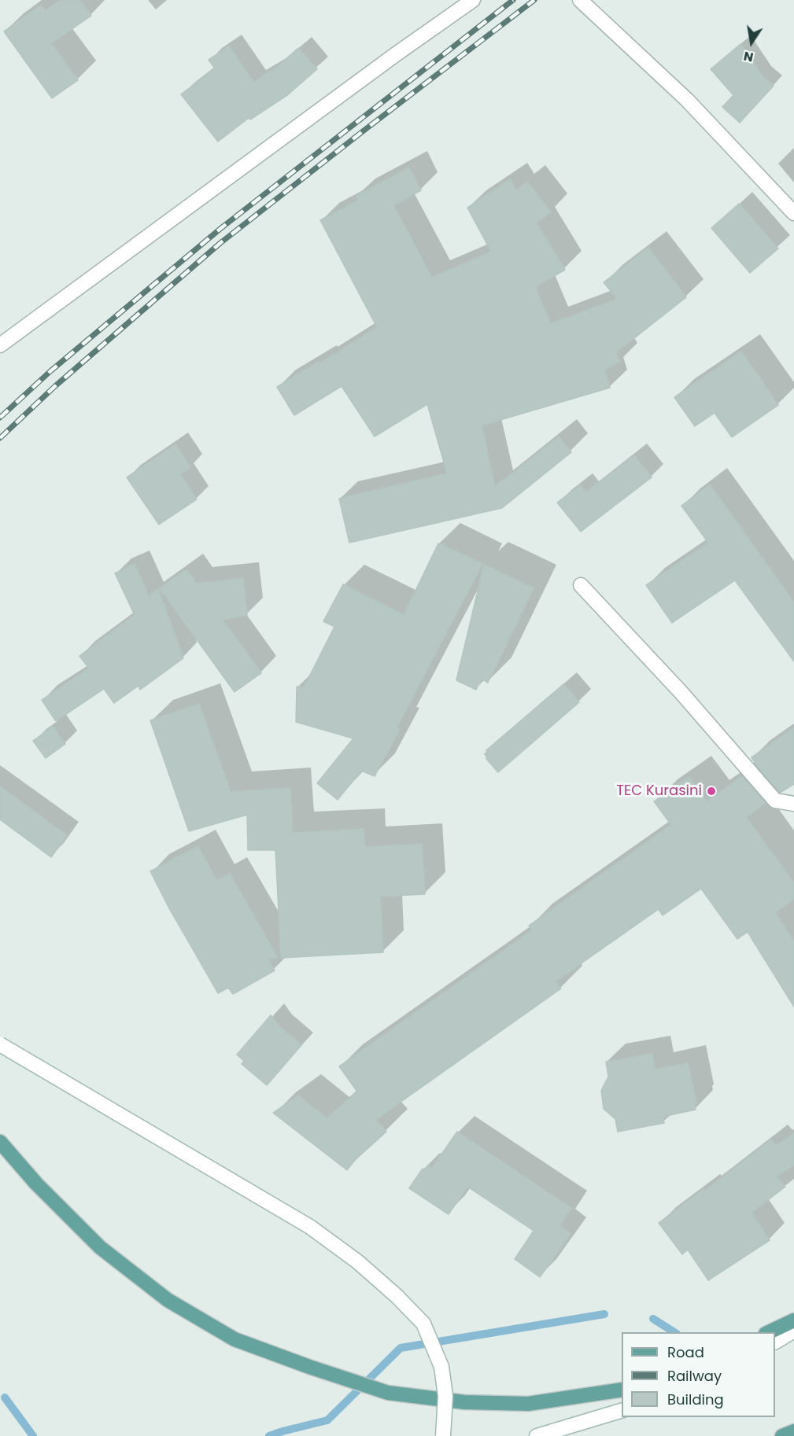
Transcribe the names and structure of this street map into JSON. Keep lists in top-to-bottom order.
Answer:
{
  "places": ["TEC Kurasini"],
  "legend": ["Road", "Railway", "Building"],
  "north": "bottom"
}
